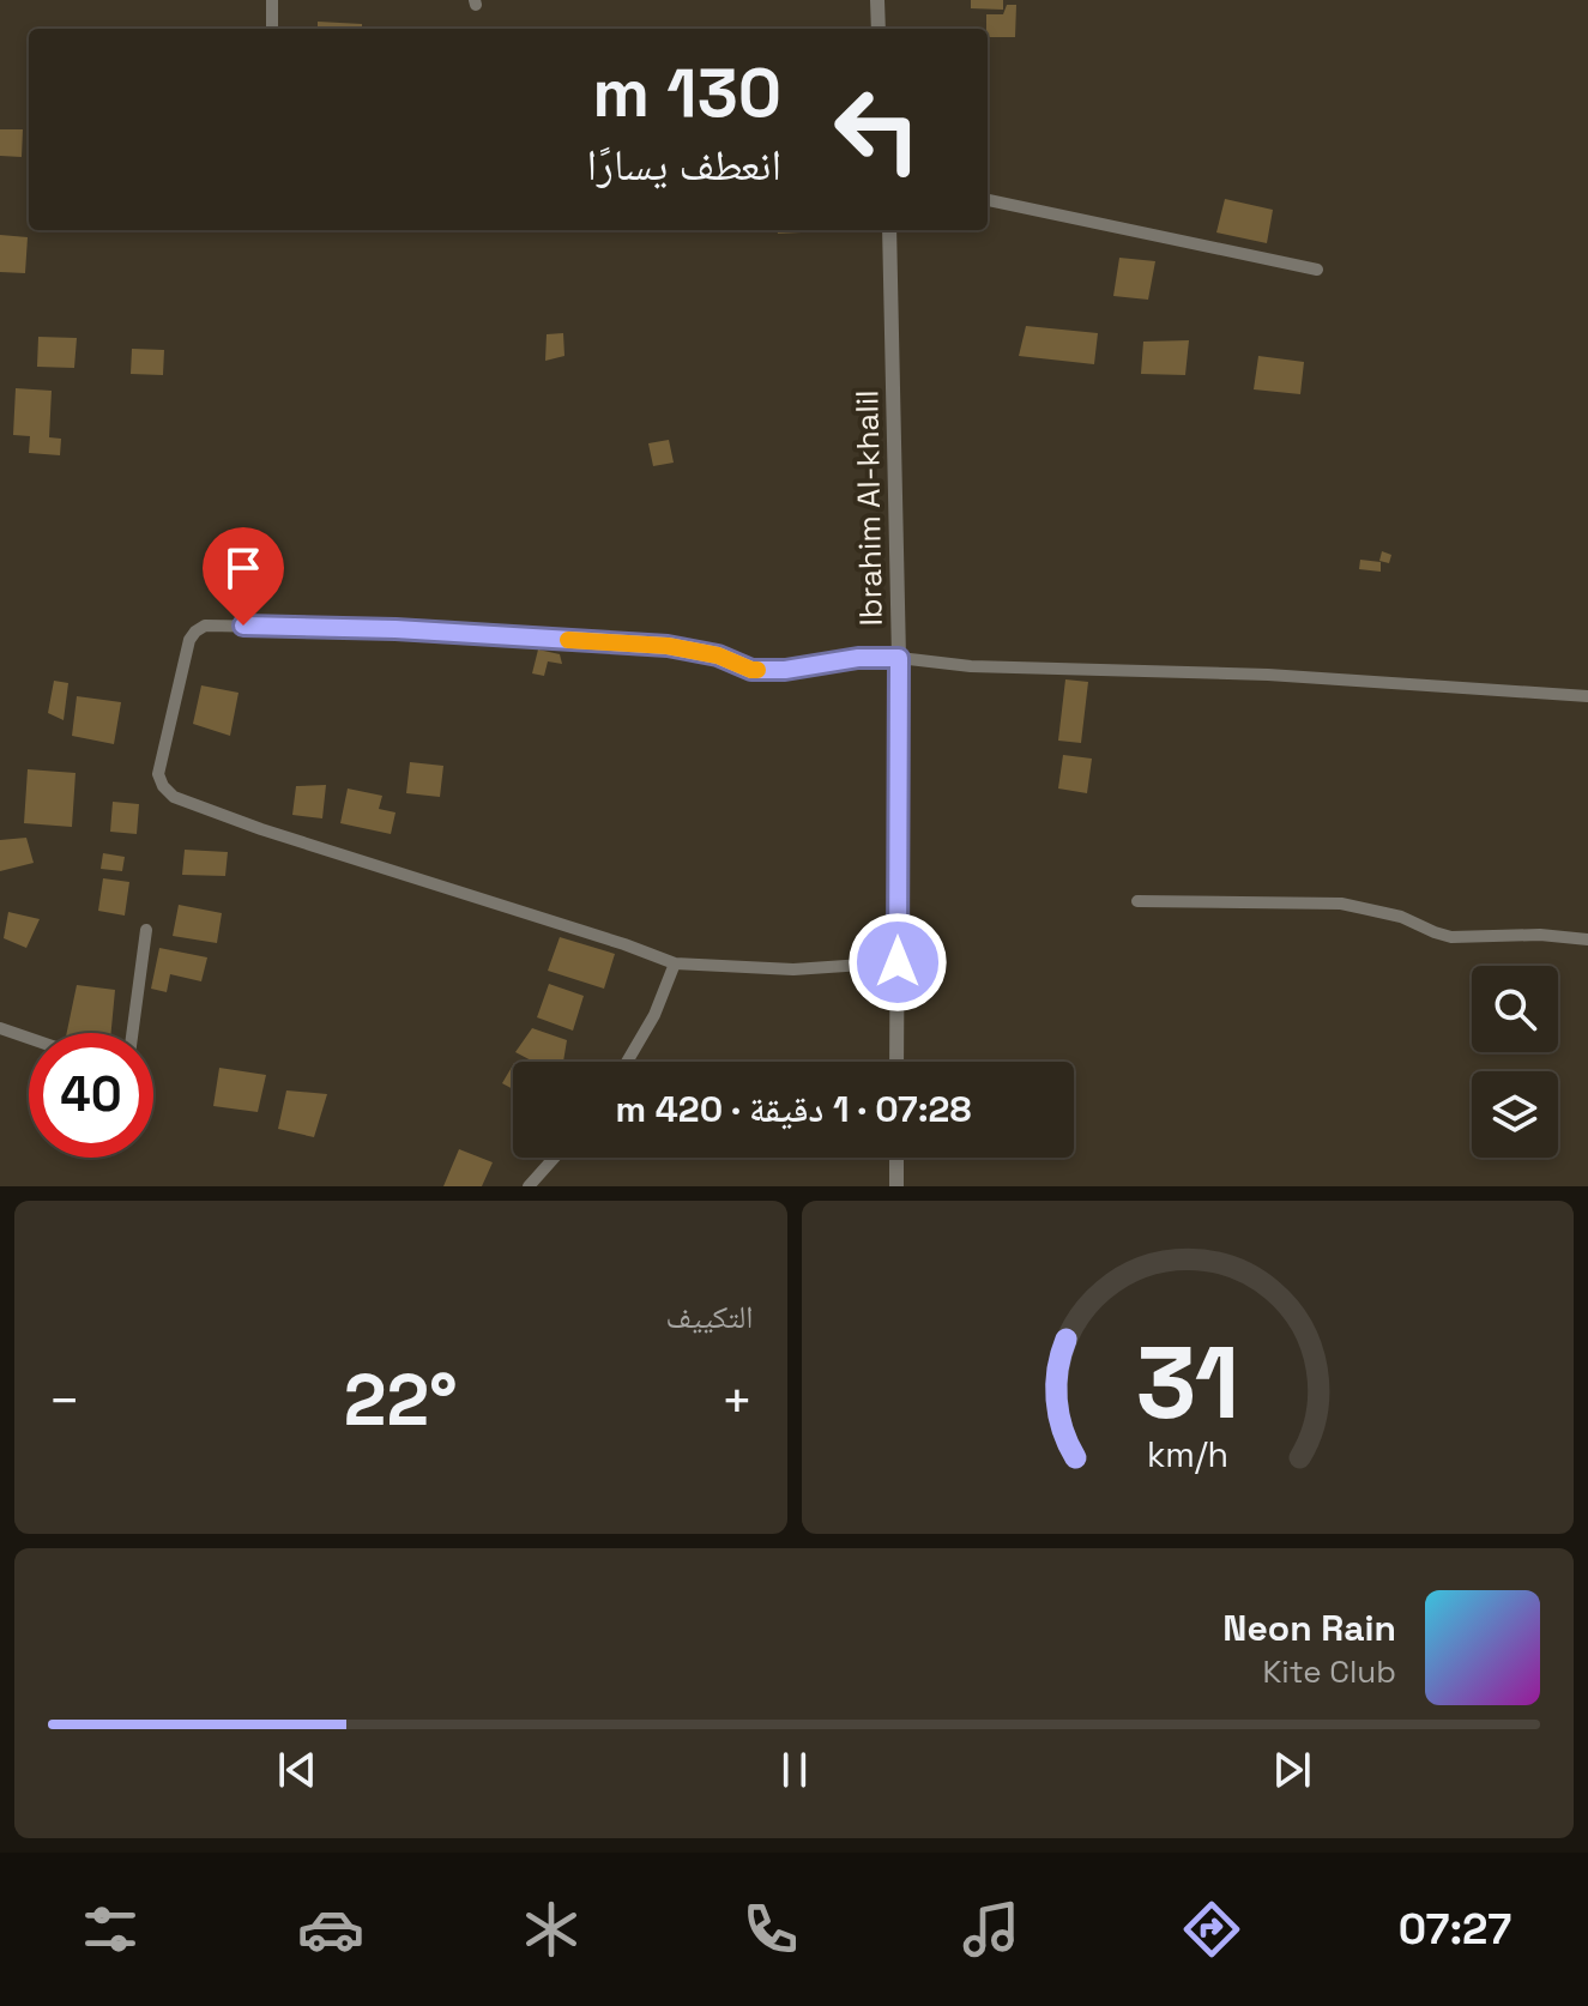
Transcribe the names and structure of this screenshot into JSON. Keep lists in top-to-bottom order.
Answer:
{
  "streets": {
    "street": ["Ibrahim Al-khalil"]
  },
  "page": {
    "turn": ["130 m", "انعطف يسارًا"],
    "limit": "40",
    "trip": "07:28 · 1 دقيقة · 420 m",
    "tile": "التكييف",
    "heat": ["−", "22°", "+"],
    "song": ["Neon Rain", "Kite Club"],
    "tabs": "07:27",
    "gauge": ["31", "km/h"]
  }
}
